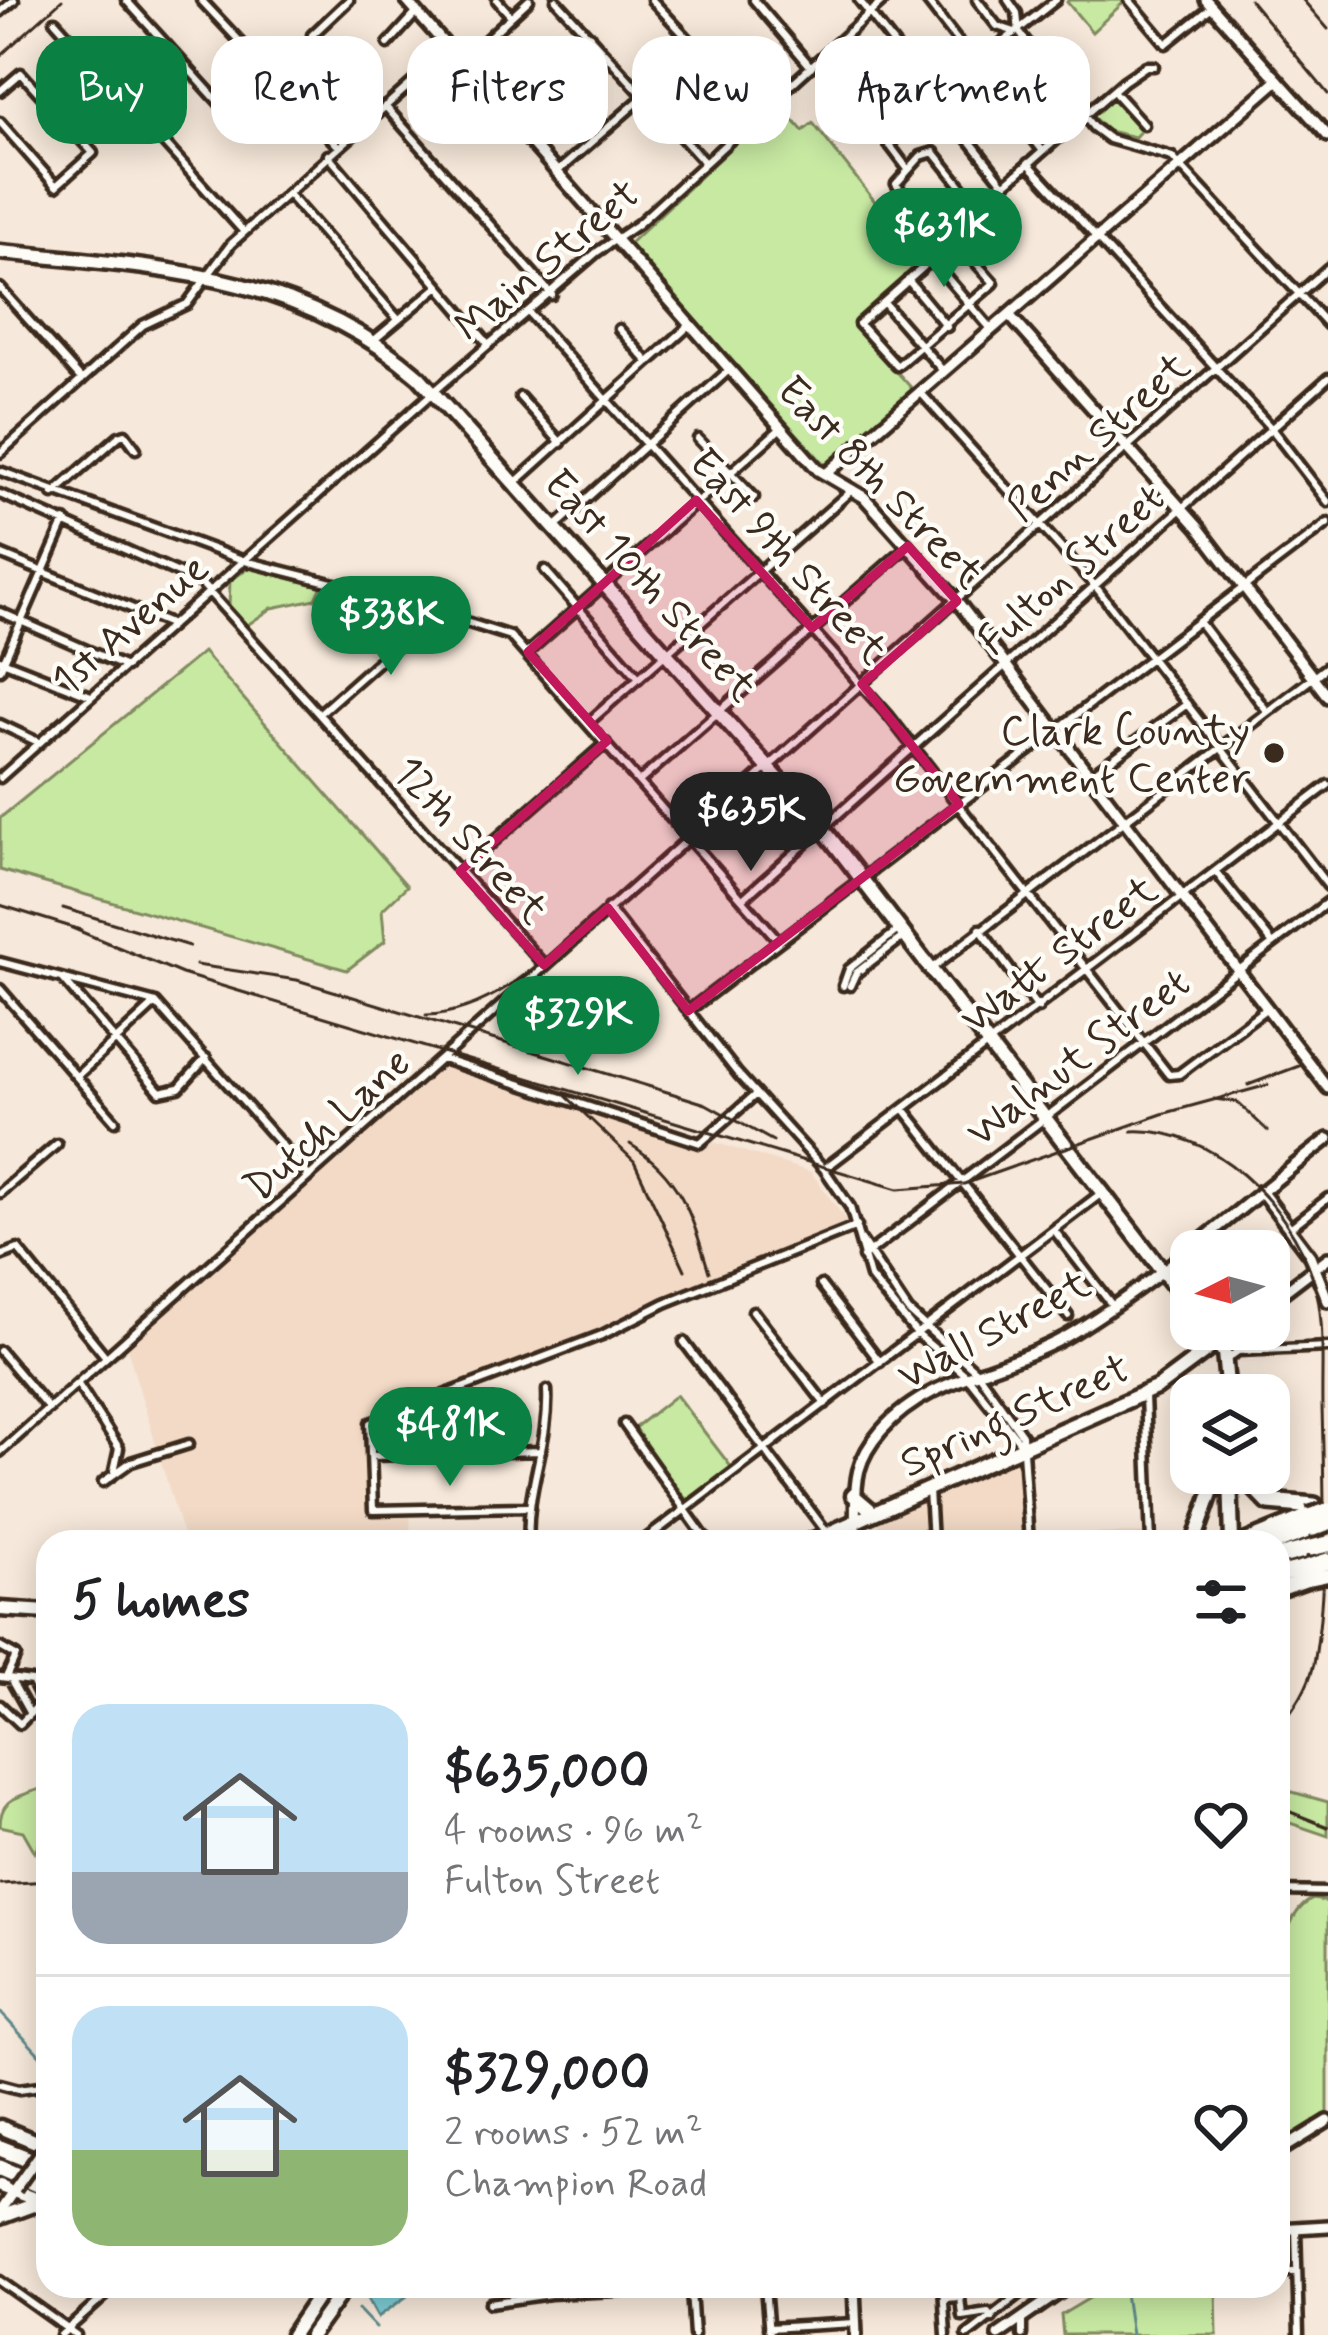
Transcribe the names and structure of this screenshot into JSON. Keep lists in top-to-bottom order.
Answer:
{
  "streets": {
    "main road": ["East 10th Street", "Spring Street"],
    "street": [
      "Main Street",
      "Penn Street",
      "East 8th Street",
      "East 9th Street",
      "Fulton Street",
      "1st Avenue",
      "12th Street",
      "Watt Street",
      "Walnut Street",
      "Dutch Lane",
      "Wall Street"
    ]
  },
  "crossings": [
    ["Main Street", "East 8th Street"],
    ["Main Street", "East 9th Street"],
    ["Main Street", "East 10th Street"],
    ["Main Street", "1st Avenue"],
    ["Penn Street", "East 8th Street"],
    ["Penn Street", "East 9th Street"],
    ["Penn Street", "East 10th Street"],
    ["Penn Street", "Dutch Lane"],
    ["East 8th Street", "East 9th Street"],
    ["East 8th Street", "Fulton Street"],
    ["East 8th Street", "Watt Street"],
    ["East 8th Street", "Walnut Street"],
    ["East 9th Street", "Fulton Street"],
    ["East 9th Street", "Watt Street"],
    ["East 9th Street", "Walnut Street"],
    ["Fulton Street", "East 10th Street"],
    ["East 10th Street", "Watt Street"],
    ["East 10th Street", "Walnut Street"],
    ["East 10th Street", "Wall Street"],
    ["1st Avenue", "12th Street"],
    ["12th Street", "Dutch Lane"],
    ["Wall Street", "Spring Street"]
  ],
  "places": ["Clark County Government Center"],
  "north": "left",
  "page": {
    "chip": [
      "Buy",
      "Rent",
      "Filters",
      "New",
      "Apartment"
    ],
    "price": [
      "$631K",
      "$338K",
      "$635K",
      "$329K",
      "$481K"
    ],
    "heading": "5 homes",
    "list": [
      {
        "name": "$635,000",
        "note": "4 rooms · 96 m² · Fulton Street"
      },
      {
        "name": "$329,000",
        "note": "2 rooms · 52 m² · Champion Road"
      }
    ]
  }
}
